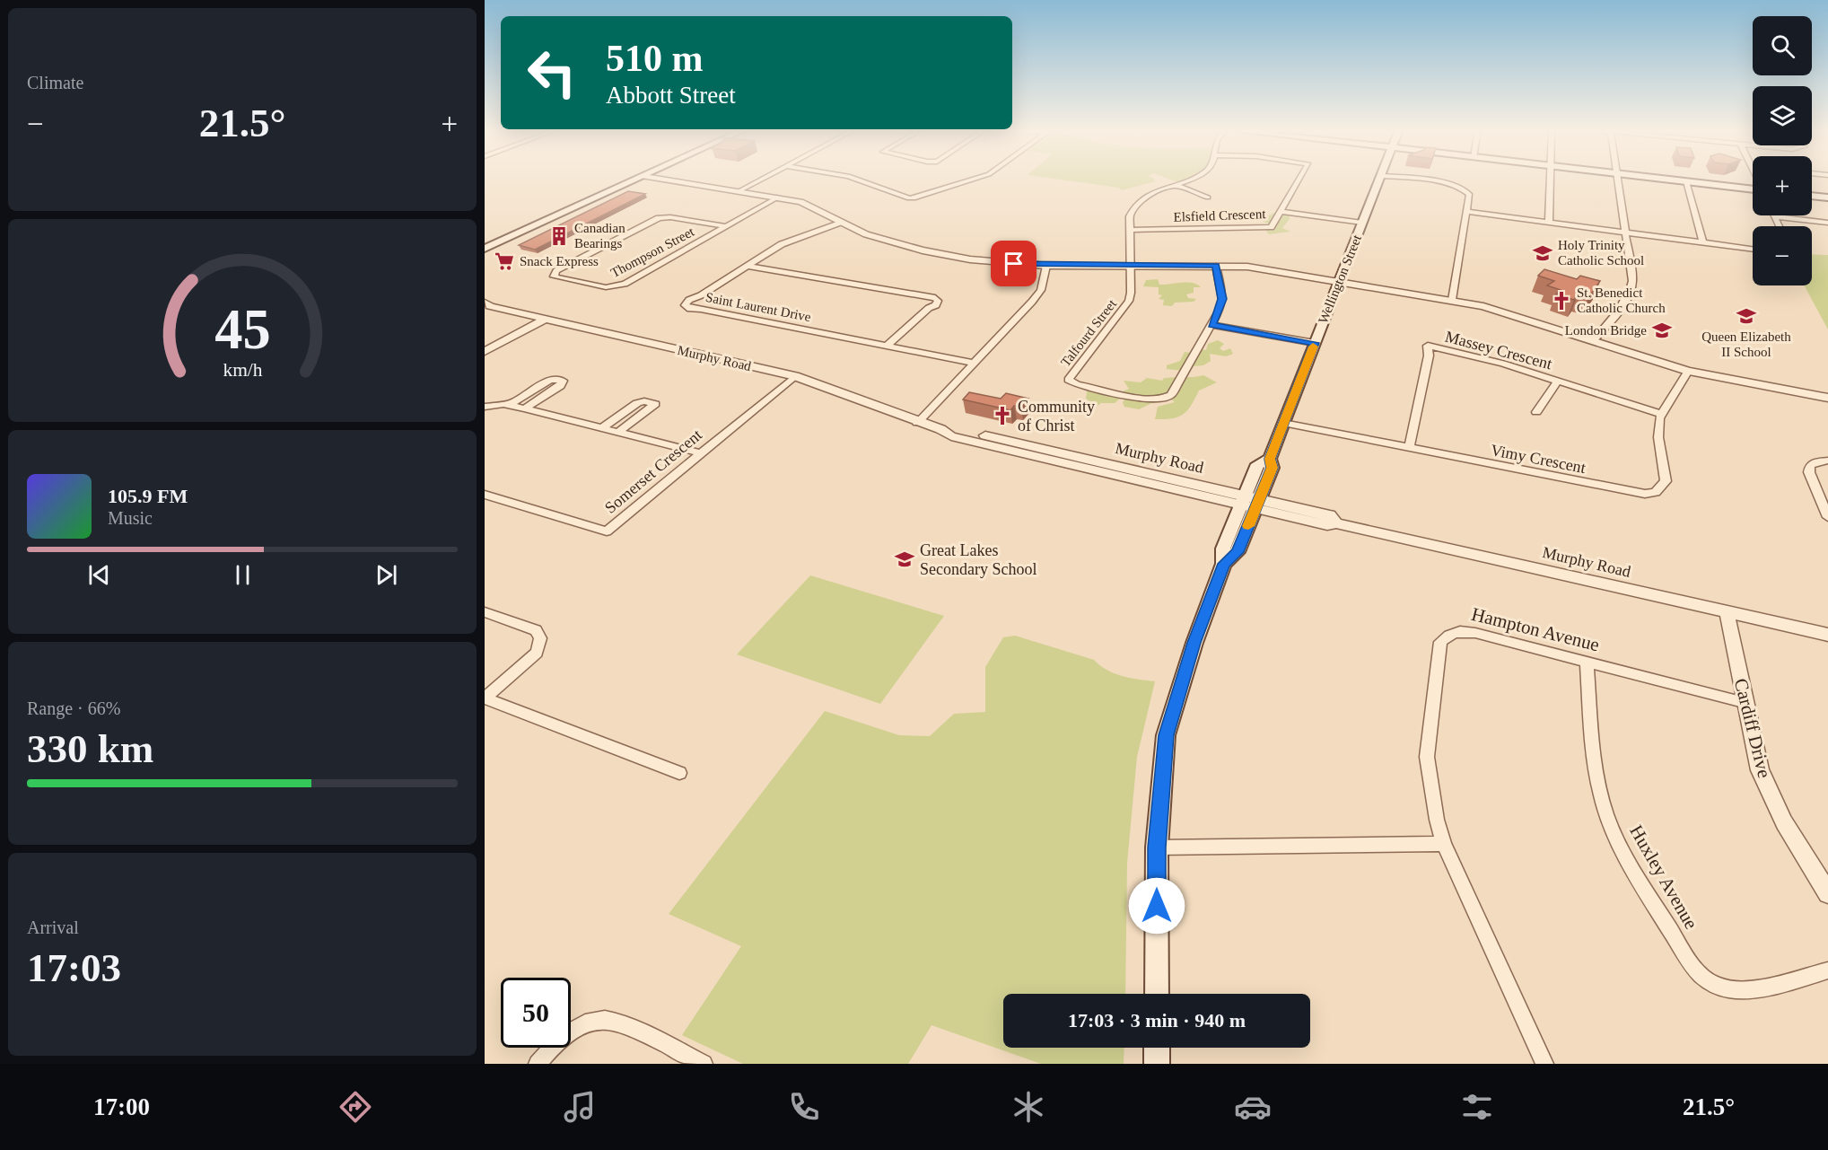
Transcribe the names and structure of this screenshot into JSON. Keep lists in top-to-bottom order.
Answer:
{
  "streets": {
    "main road": ["Wellington Street"],
    "street": [
      "Elsfield Crescent",
      "Thompson Street",
      "Saint Laurent Drive",
      "Talfourd Street",
      "Massey Crescent",
      "Murphy Road",
      "Vimy Crescent",
      "Somerset Crescent",
      "Hampton Avenue",
      "Cardiff Drive",
      "Huxley Avenue"
    ]
  },
  "crossings": [
    ["Elsfield Crescent", "Talfourd Street"],
    ["Wellington Street", "Murphy Road"],
    ["Wellington Street", "Vimy Crescent"],
    ["Massey Crescent", "Vimy Crescent"],
    ["Murphy Road", "Somerset Crescent"],
    ["Murphy Road", "Cardiff Drive"],
    ["Hampton Avenue", "Cardiff Drive"],
    ["Hampton Avenue", "Huxley Avenue"]
  ],
  "places": {
    "building": ["Canadian Bearings"],
    "school or university": [
      "Holy Trinity Catholic School",
      "Queen Elizabeth II School",
      "London Bridge",
      "Great Lakes Secondary School"
    ],
    "supermarket": ["Snack Express"],
    "church": ["St. Benedict Catholic Church", "Community of Christ"]
  },
  "page": {
    "tile": [
      "Climate",
      ["Range · 66%", "330 km"],
      ["Arrival", "17:03"]
    ],
    "map_buttons": ["+", "−"],
    "turn": ["510 m", "Abbott Street"],
    "heat": ["−", "21.5°", "+"],
    "song": ["105.9 FM", "Music"],
    "limit": "50",
    "trip": "17:03 · 3 min · 940 m",
    "tabs": ["17:00", "21.5°"],
    "gauge": ["45", "km/h"]
  }
}
